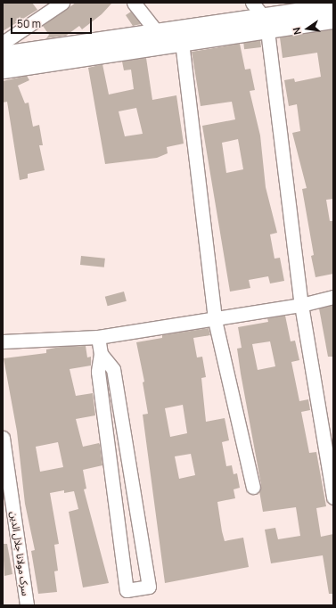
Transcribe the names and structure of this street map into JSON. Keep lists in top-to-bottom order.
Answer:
{
  "streets": {
    "street": ["سرک مولانا جلال الدین"]
  },
  "scale_bar": "50 m",
  "north": "left"
}
